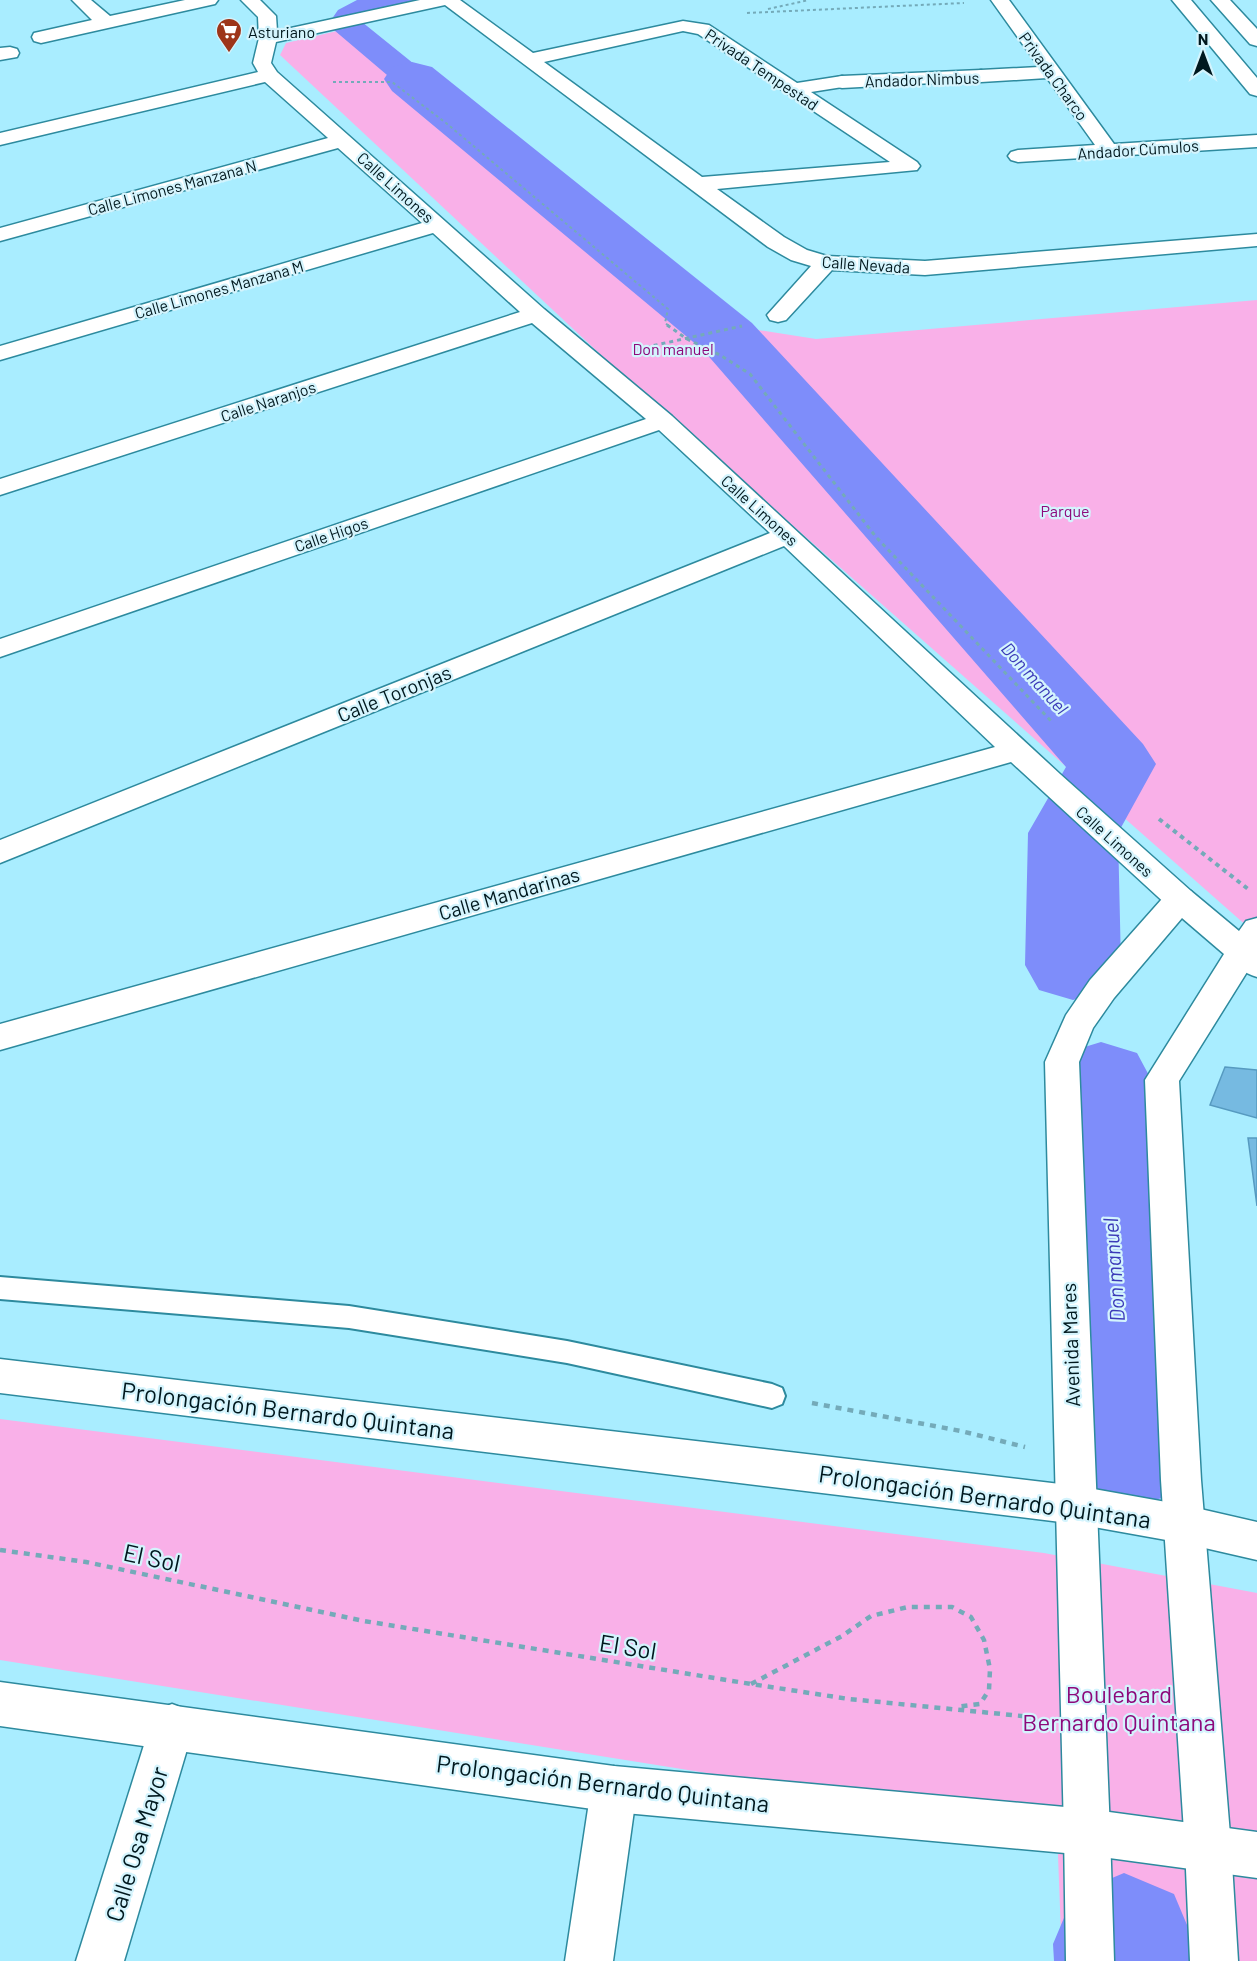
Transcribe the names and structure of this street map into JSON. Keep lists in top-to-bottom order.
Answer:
{
  "streets": {
    "street": [
      "Privada Tempestad",
      "Privada Charco",
      "Andador Nimbus",
      "Andador Cúmulos",
      "Calle Limones Manzana N",
      "Calle Limones",
      "Calle Nevada",
      "Calle Limones Manzana M",
      "Calle Naranjos",
      "Calle Higos",
      "Calle Toronjas",
      "Calle Mandarinas",
      "Avenida Mares",
      "Prolongación Bernardo Quintana",
      "Calle Osa Mayor"
    ],
    "path": ["El Sol"]
  },
  "crossings": [
    ["Privada Tempestad", "Andador Nimbus"],
    ["Privada Tempestad", "Calle Nevada"],
    ["Privada Charco", "Andador Nimbus"],
    ["Privada Charco", "Andador Cúmulos"],
    ["Calle Limones Manzana N", "Calle Limones"],
    ["Calle Limones", "Calle Limones Manzana M"],
    ["Calle Limones", "Calle Naranjos"],
    ["Calle Limones", "Calle Higos"],
    ["Calle Limones", "Calle Toronjas"],
    ["Calle Limones", "Calle Mandarinas"],
    ["Calle Limones", "Avenida Mares"],
    ["Avenida Mares", "Prolongación Bernardo Quintana"],
    ["Avenida Mares", "El Sol"],
    ["Prolongación Bernardo Quintana", "Calle Osa Mayor"]
  ],
  "water": ["Don manuel"],
  "parks": ["Don manuel", "Parque", "Boulebard Bernardo Quintana"],
  "places": {
    "supermarket": ["Asturiano"]
  },
  "north": "top"
}
